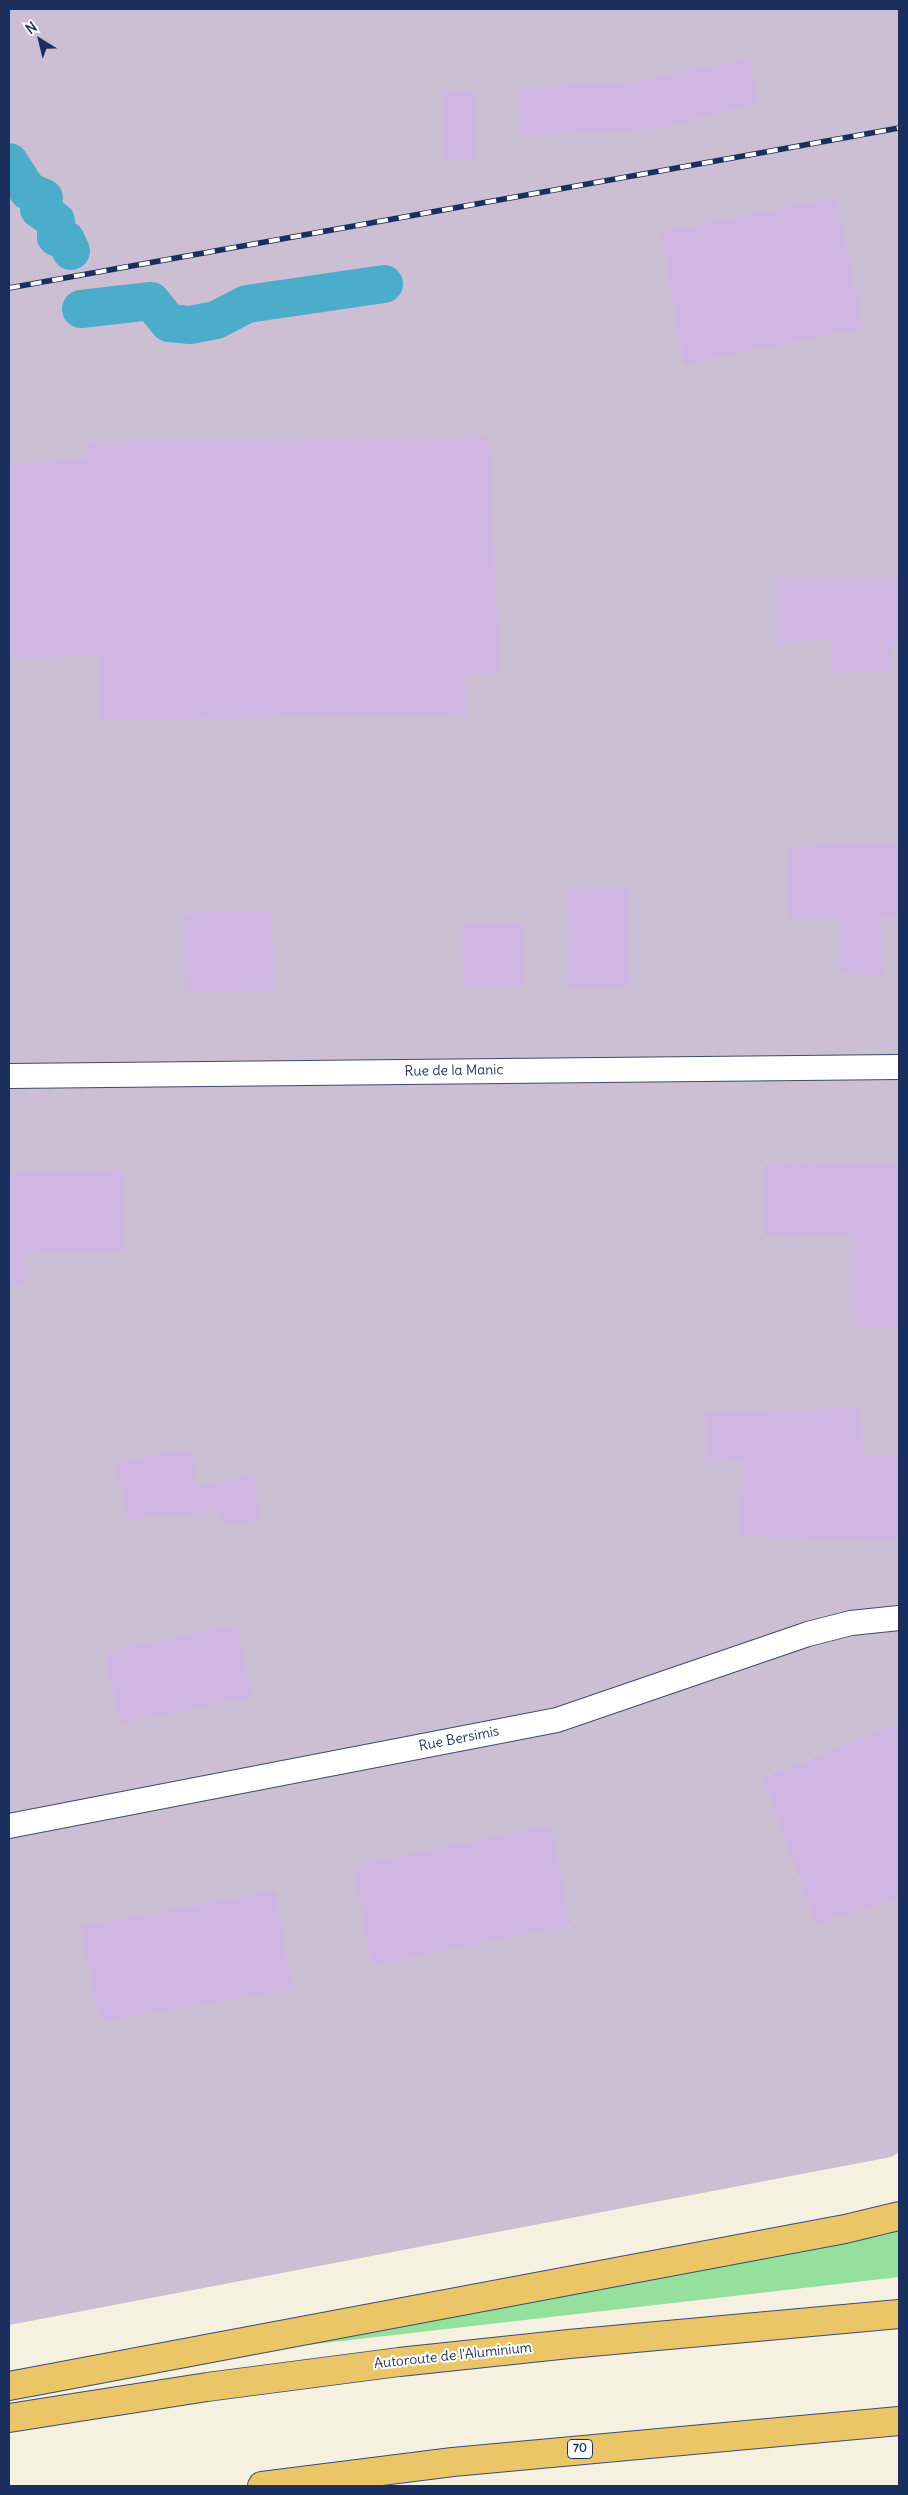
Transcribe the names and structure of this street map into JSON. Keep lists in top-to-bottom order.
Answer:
{
  "streets": {
    "highway": ["Autoroute de l'Aluminium", "70"],
    "street": ["Rue de la Manic", "Rue Bersimis"]
  },
  "north": "top left"
}
